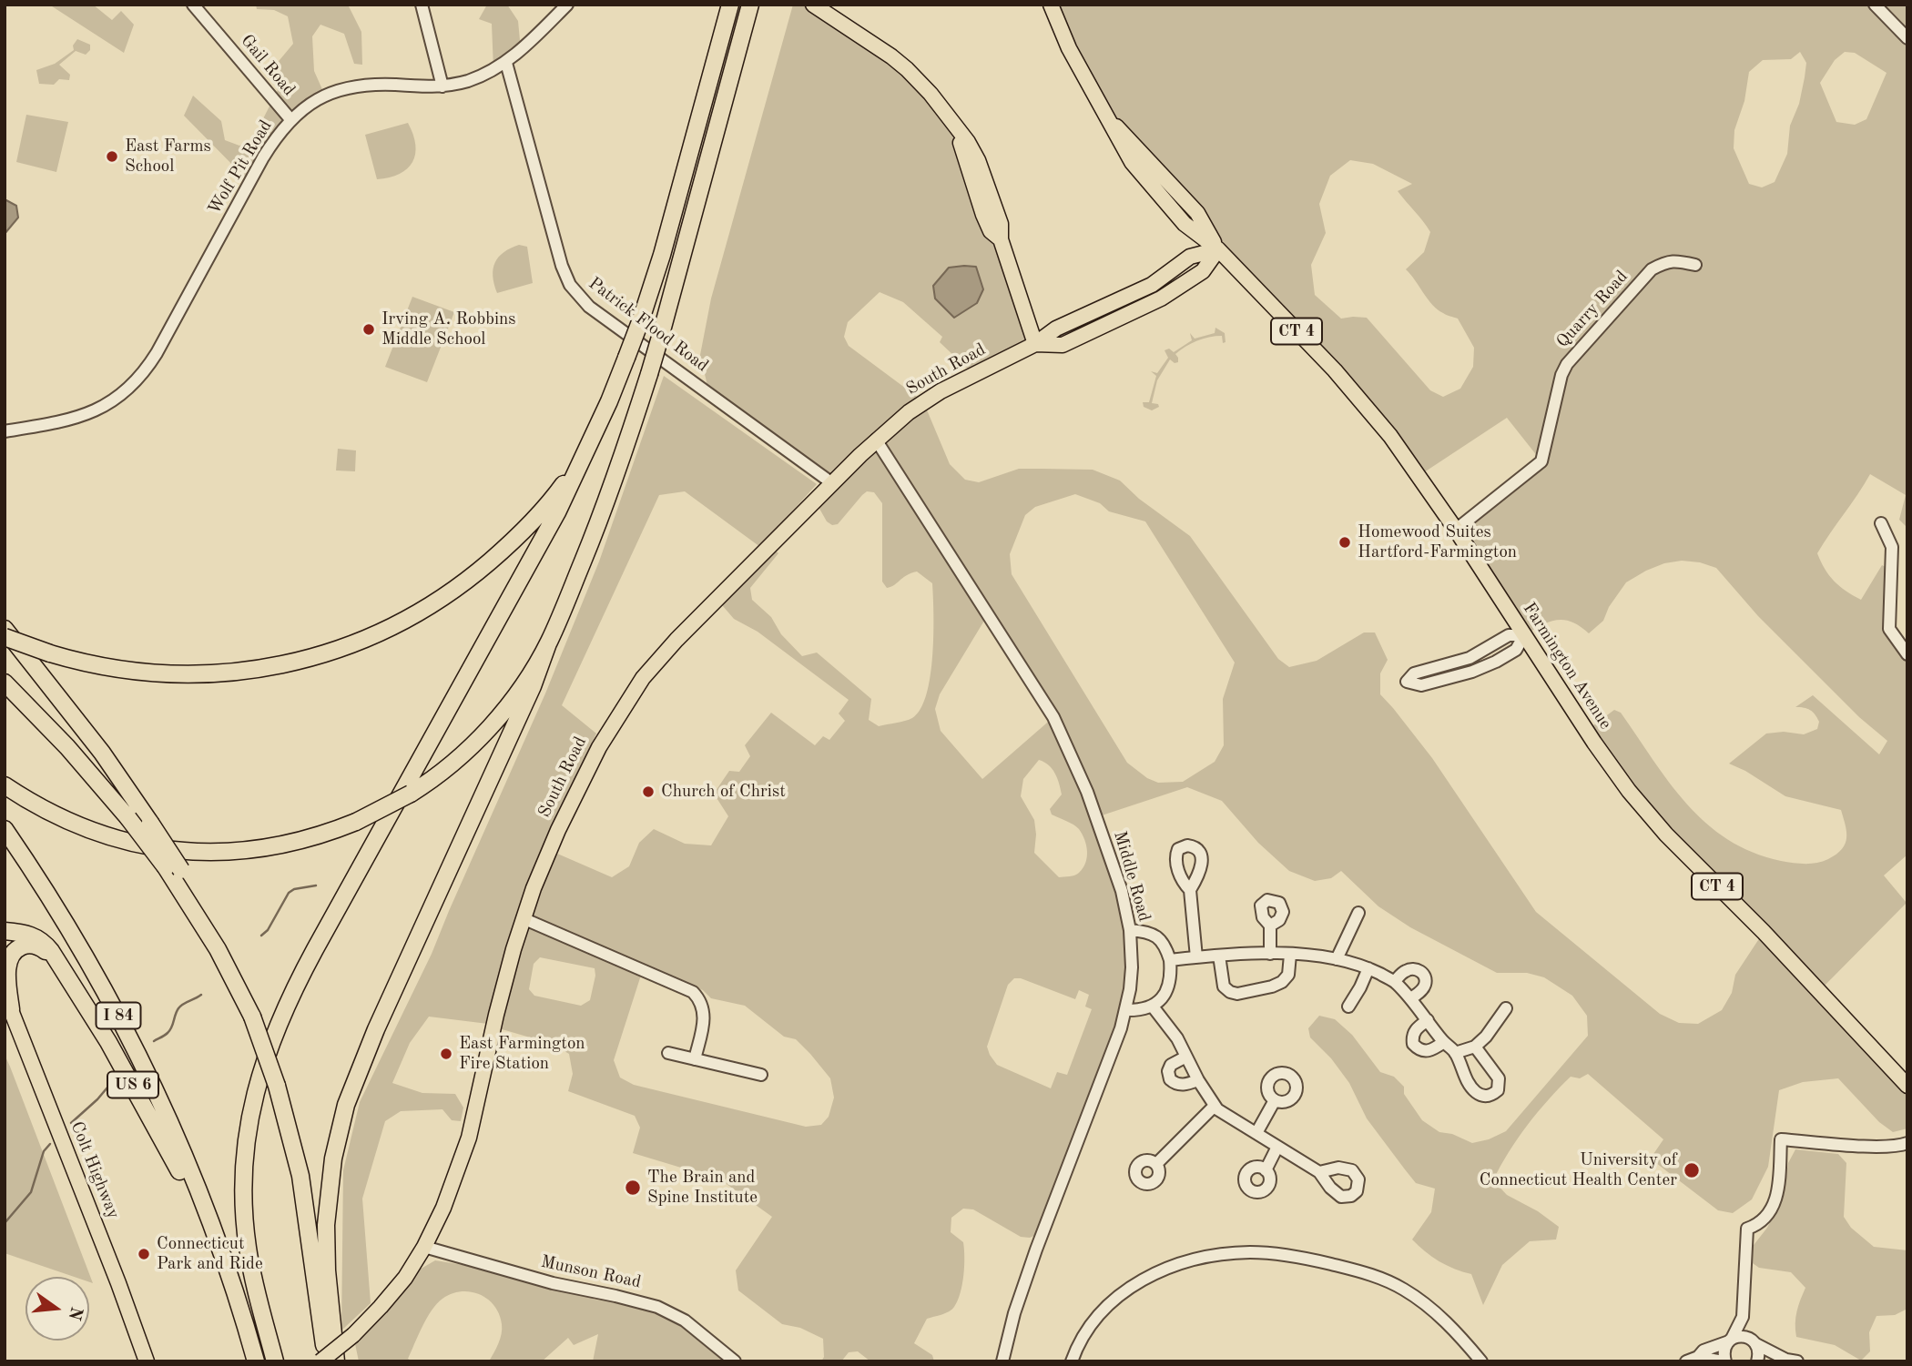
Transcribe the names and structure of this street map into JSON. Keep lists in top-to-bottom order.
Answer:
{
  "streets": {
    "highway": ["I 84", "US 6"],
    "main road": [
      "CT 4",
      "South Road",
      "Farmington Avenue",
      "Colt Highway"
    ],
    "street": [
      "Gail Road",
      "Wolf Pit Road",
      "Quarry Road",
      "Patrick Flood Road",
      "Middle Road",
      "Munson Road"
    ]
  },
  "crossings": [
    ["Gail Road", "Wolf Pit Road"],
    ["Wolf Pit Road", "Patrick Flood Road"],
    ["Quarry Road", "Farmington Avenue"],
    ["Patrick Flood Road", "South Road"],
    ["South Road", "Farmington Avenue"],
    ["South Road", "Middle Road"],
    ["South Road", "Munson Road"],
    ["I 84", "US 6"]
  ],
  "places": [
    "East Farms School",
    "Irving A. Robbins Middle School",
    "Homewood Suites Hartford-Farmington",
    "Church of Christ",
    "East Farmington Fire Station",
    "University of Connecticut Health Center",
    "The Brain and Spine Institute",
    "Connecticut Park and Ride"
  ],
  "north": "right"
}
